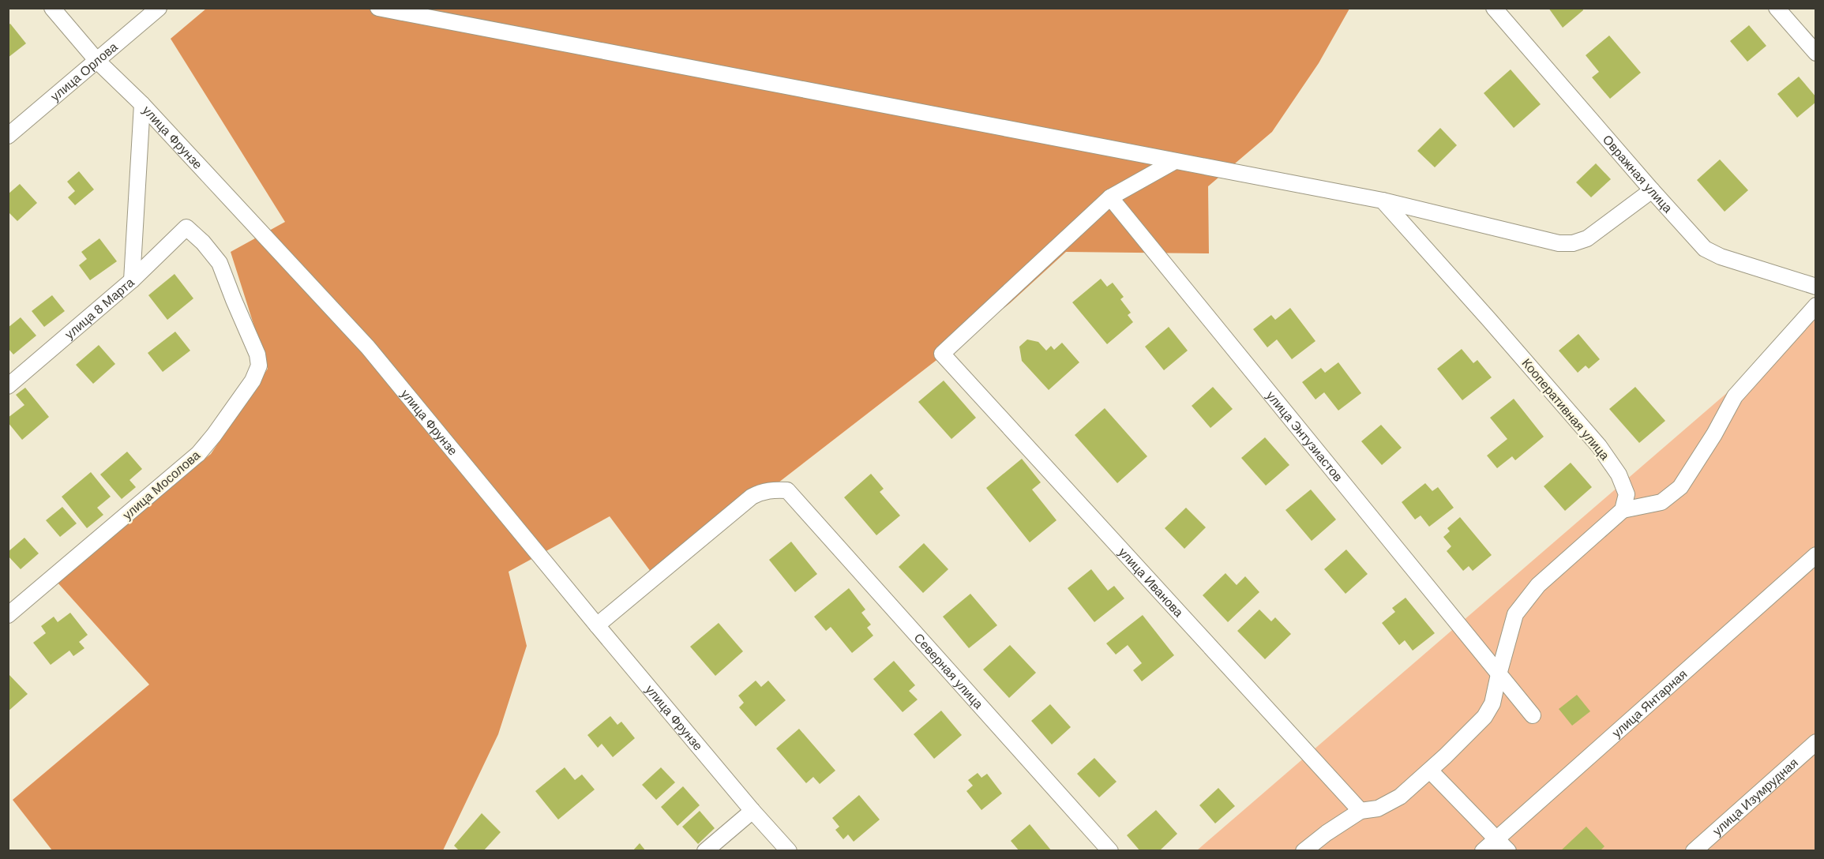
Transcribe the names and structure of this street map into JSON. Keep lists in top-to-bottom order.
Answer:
{
  "streets": {
    "street": [
      "улица Орлова",
      "улица Фрунзе",
      "Овражная улица",
      "улица 8 Марта",
      "Кооперативная улица",
      "улица Энтузиастов",
      "улица Мосолова",
      "улица Иванова",
      "Северная улица",
      "улица Янтарная",
      "улица Изумрудная"
    ]
  },
  "crossings": [
    ["улица Орлова", "улица Фрунзе"],
    ["улица Фрунзе", "Северная улица"],
    ["улица 8 Марта", "улица Мосолова"],
    ["улица Энтузиастов", "улица Иванова"]
  ]
}
